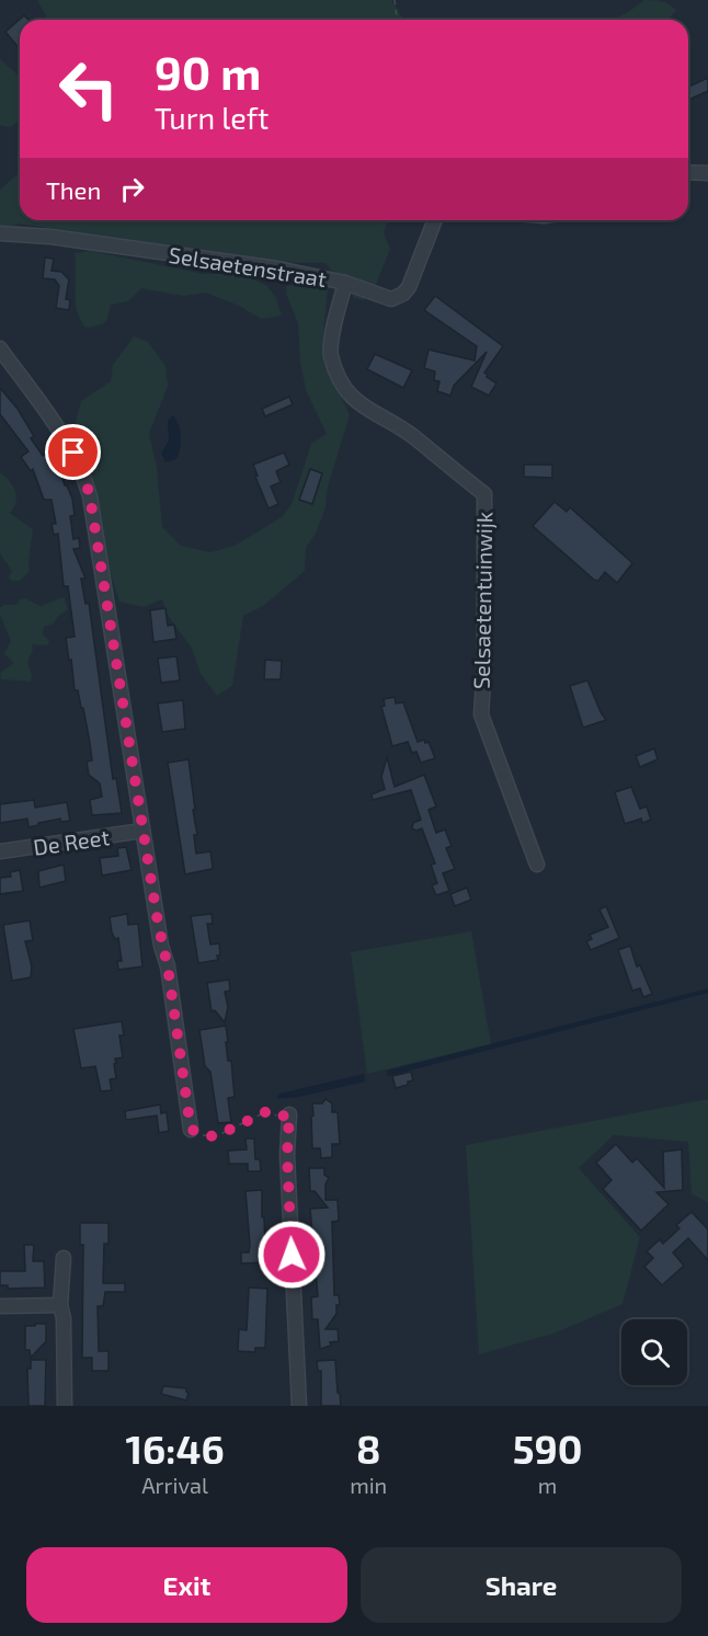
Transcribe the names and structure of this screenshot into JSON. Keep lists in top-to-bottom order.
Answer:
{
  "streets": {
    "street": ["Selsaetenstraat", "Selsaetentuinwijk", "De Reet"]
  },
  "crossings": [
    ["Selsaetenstraat", "Selsaetentuinwijk"]
  ],
  "page": {
    "turn": ["90 m", "Turn left"],
    "then": "Then",
    "eta": [
      "16:46",
      "Arrival",
      "8",
      "min",
      "590",
      "m"
    ],
    "buttons": ["Exit", "Share"]
  }
}
